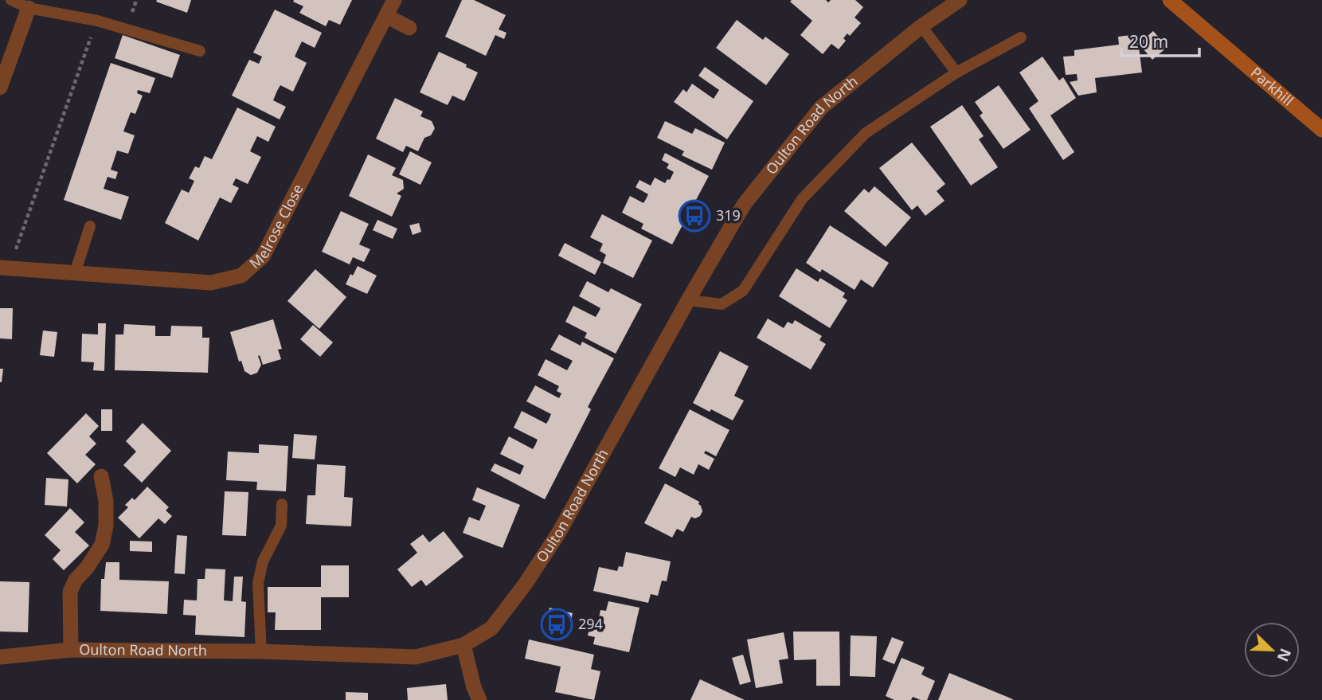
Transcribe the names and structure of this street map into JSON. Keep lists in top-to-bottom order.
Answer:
{
  "streets": {
    "main road": ["Parkhill"],
    "street": ["Oulton Road North", "Melrose Close"]
  },
  "places": {
    "bus stop": ["319", "294"]
  },
  "scale_bar": "20 m",
  "north": "bottom right"
}
